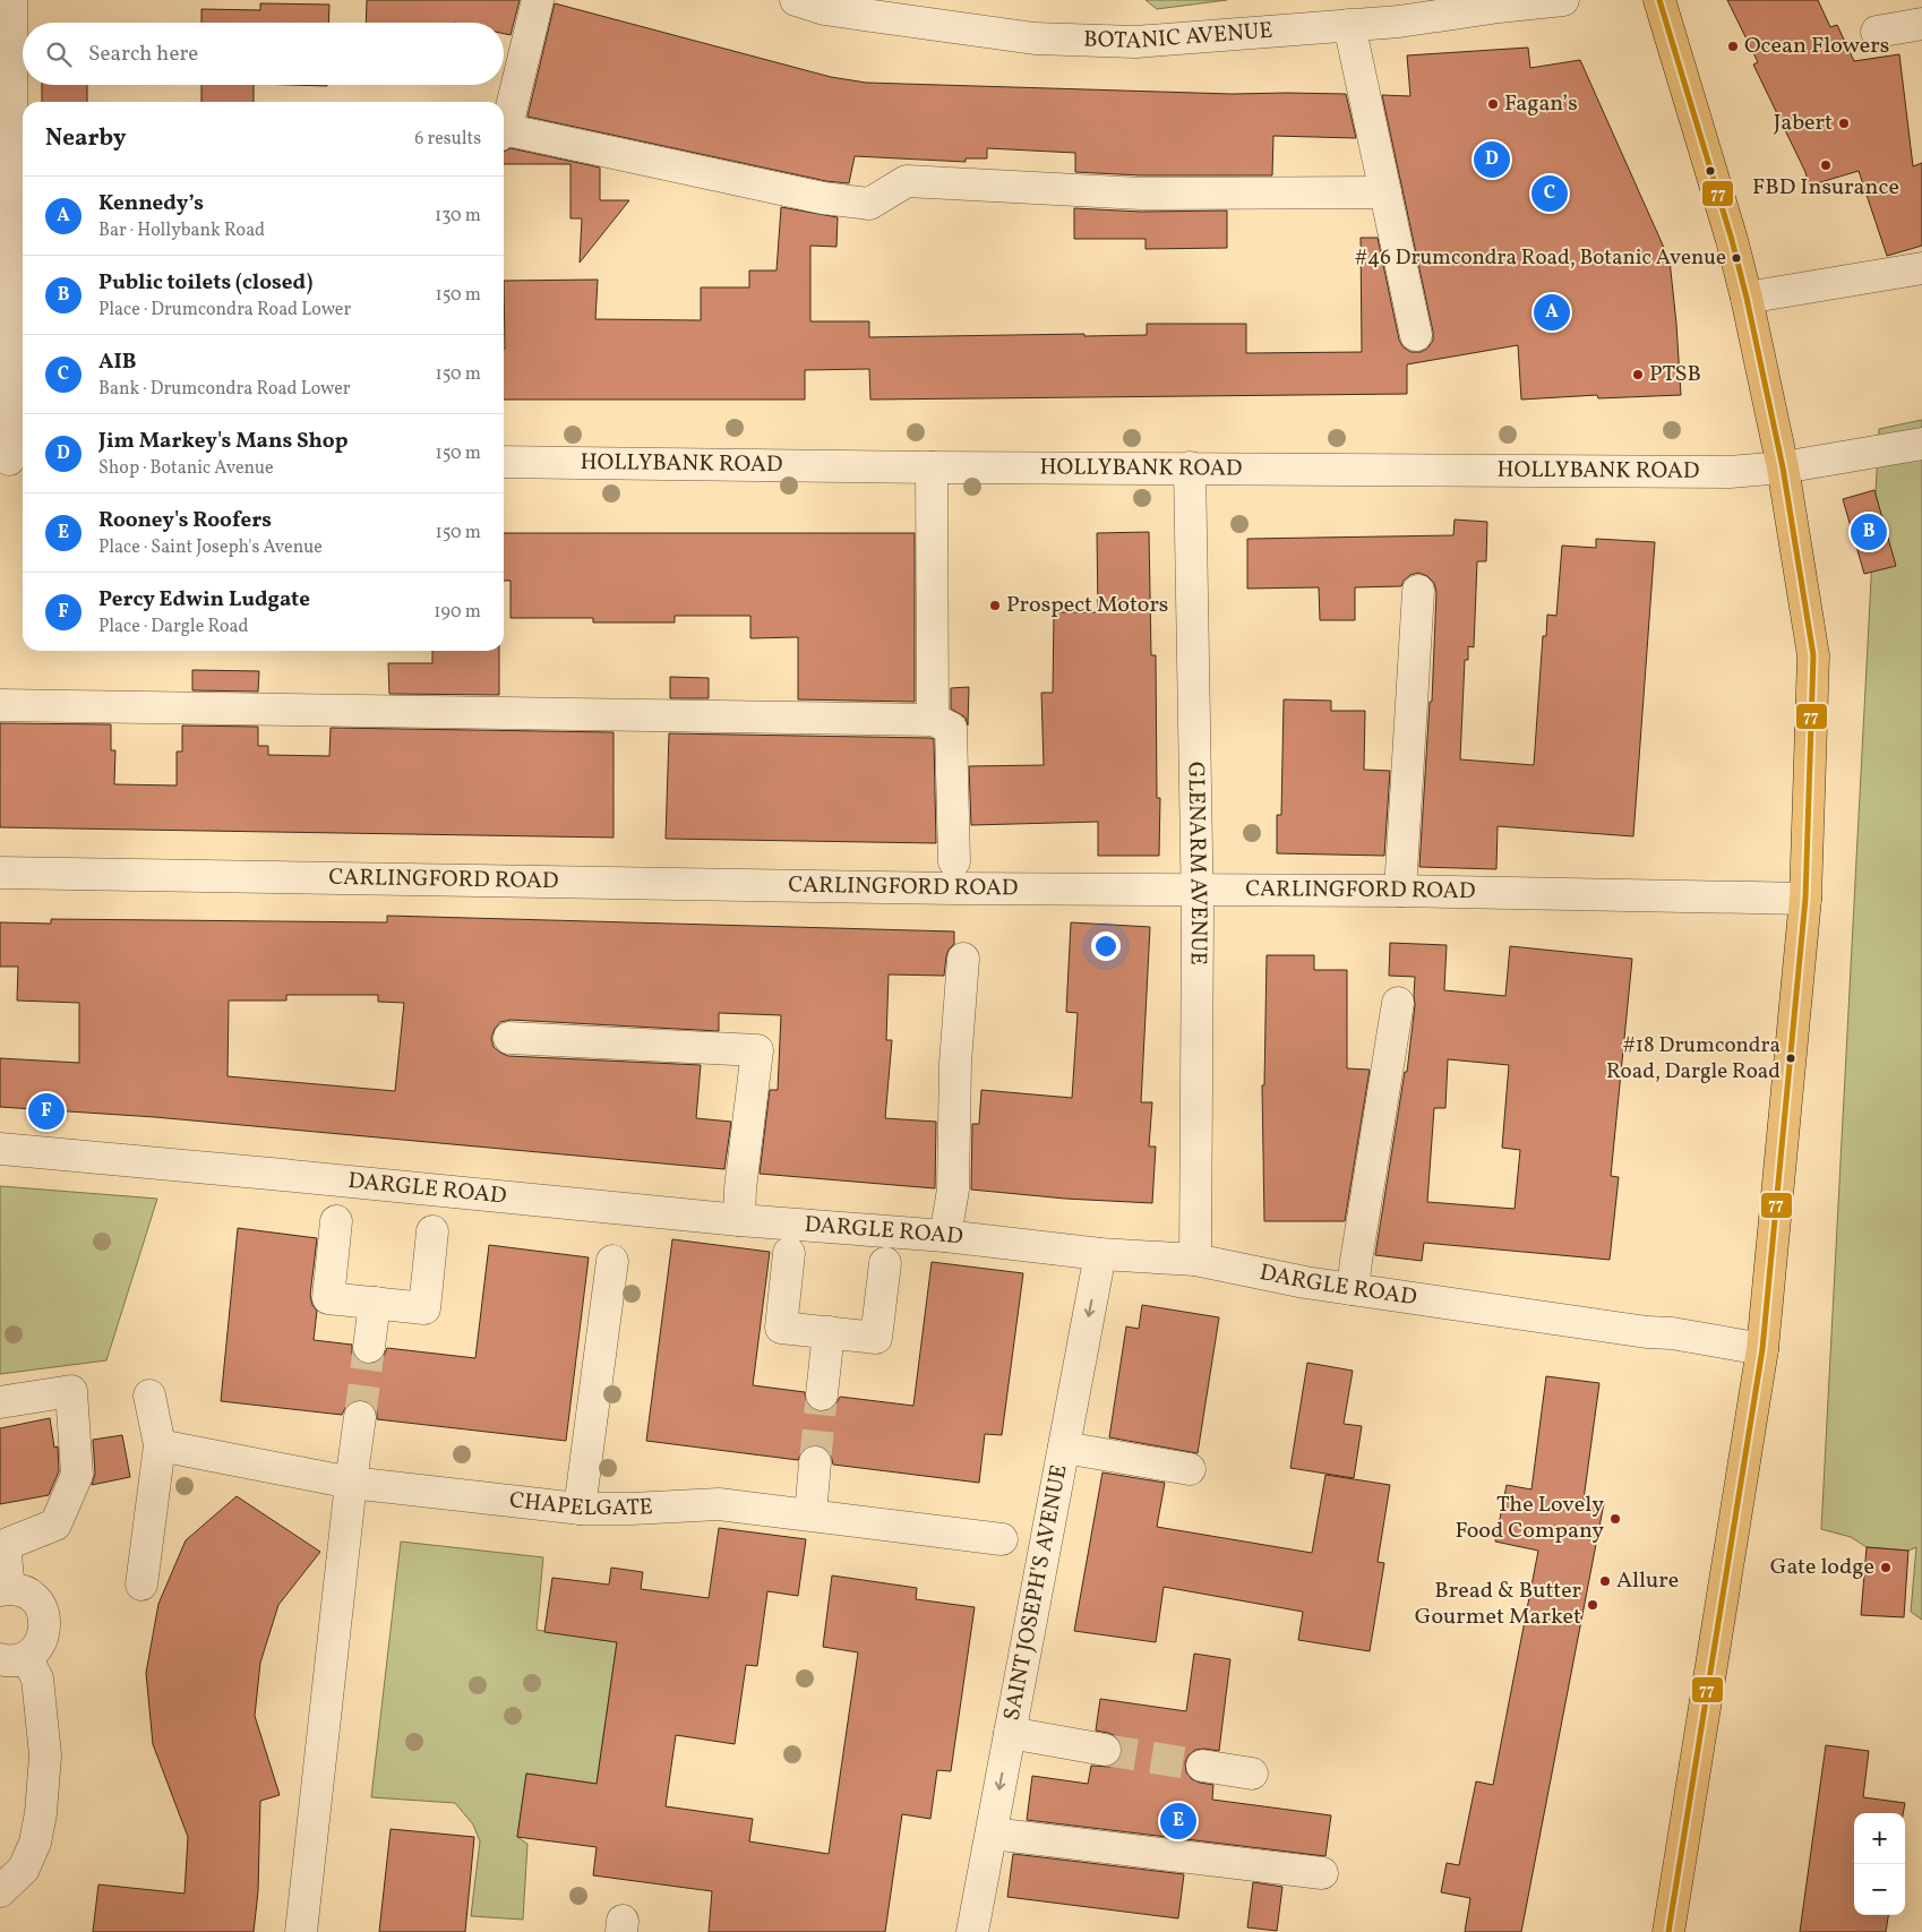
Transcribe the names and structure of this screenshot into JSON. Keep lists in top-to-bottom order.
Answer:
{
  "streets": {
    "street": [
      "BOTANIC AVENUE",
      "HOLLYBANK ROAD",
      "GLENARM AVENUE",
      "CARLINGFORD ROAD",
      "DARGLE ROAD",
      "CHAPELGATE",
      "SAINT JOSEPH'S AVENUE"
    ]
  },
  "crossings": [
    ["HOLLYBANK ROAD", "GLENARM AVENUE"],
    ["GLENARM AVENUE", "CARLINGFORD ROAD"],
    ["GLENARM AVENUE", "DARGLE ROAD"],
    ["DARGLE ROAD", "SAINT JOSEPH'S AVENUE"]
  ],
  "one_way": ["SAINT JOSEPH'S AVENUE"],
  "places": [
    "Ocean Flowers",
    "Fagan’s",
    "Jabert",
    "FBD Insurance",
    "#46 Drumcondra Road, Botanic Avenue",
    "PTSB",
    "Prospect Motors",
    "#18 Drumcondra Road, Dargle Road",
    "The Lovely Food Company",
    "Gate lodge",
    "Allure",
    "Bread & Butter Gourmet Market"
  ],
  "lines": ["transit line 77"],
  "page": {
    "search": "Search here",
    "heading": ["Nearby", "6 results"],
    "pins": [
      "D",
      "C",
      "A",
      "B",
      "F",
      "E"
    ],
    "list": [
      {
        "mark": "A",
        "name": "Kennedy’s",
        "note": "Bar · Hollybank Road",
        "value": "130 m"
      },
      {
        "mark": "B",
        "name": "Public toilets (closed)",
        "note": "Place · Drumcondra Road Lower",
        "value": "150 m"
      },
      {
        "mark": "C",
        "name": "AIB",
        "note": "Bank · Drumcondra Road Lower",
        "value": "150 m"
      },
      {
        "mark": "D",
        "name": "Jim Markey's Mans Shop",
        "note": "Shop · Botanic Avenue",
        "value": "150 m"
      },
      {
        "mark": "E",
        "name": "Rooney's Roofers",
        "note": "Place · Saint Joseph's Avenue",
        "value": "150 m"
      },
      {
        "mark": "F",
        "name": "Percy Edwin Ludgate",
        "note": "Place · Dargle Road",
        "value": "190 m"
      }
    ],
    "map_buttons": ["+", "−"]
  }
}
